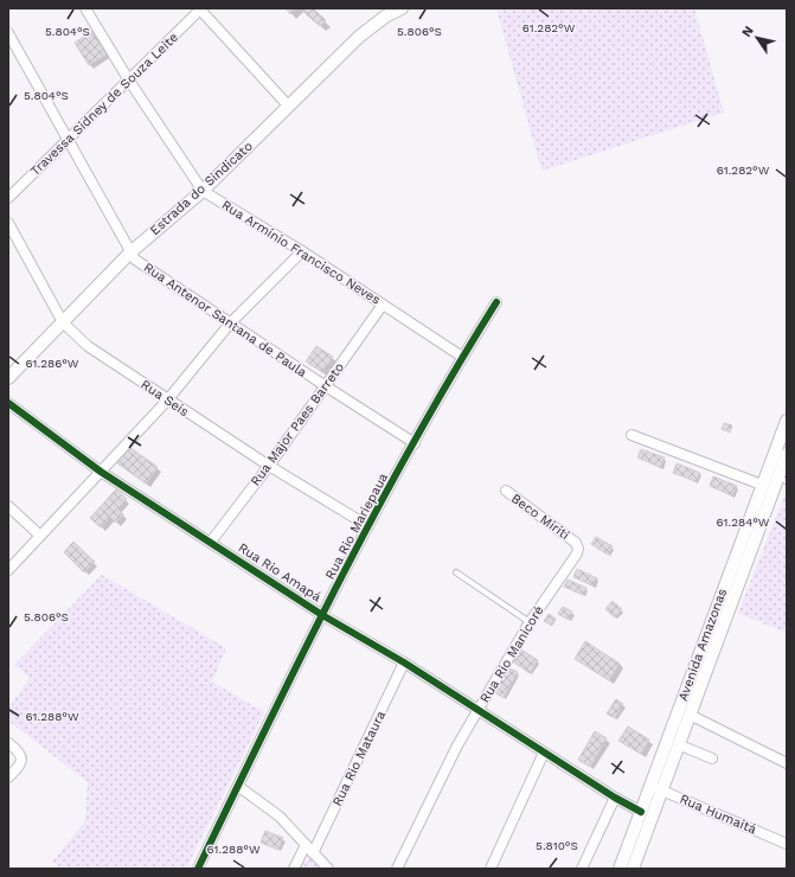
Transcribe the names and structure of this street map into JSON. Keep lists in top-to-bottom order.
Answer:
{
  "streets": {
    "street": [
      "Travessa Sidney de Souza Leite",
      "Estrada do Sindicato",
      "Rua Armínio Francisco Neves",
      "Rua Antenor Santana de Paula",
      "Rua Seis",
      "Rua Major Paes Barreto",
      "Beco Miriti",
      "Rua Rio Mariepaua",
      "Rua Rio Amapá",
      "Avenida Amazonas",
      "Rua Rio Manicoré",
      "Rua Rio Mataura",
      "Rua Humaitá"
    ]
  },
  "crossings": [
    ["Travessa Sidney de Souza Leite", "Rua Armínio Francisco Neves"],
    ["Travessa Sidney de Souza Leite", "Rua Antenor Santana de Paula"],
    ["Estrada do Sindicato", "Rua Armínio Francisco Neves"],
    ["Estrada do Sindicato", "Rua Antenor Santana de Paula"],
    ["Estrada do Sindicato", "Rua Seis"],
    ["Rua Armínio Francisco Neves", "Rua Major Paes Barreto"],
    ["Rua Armínio Francisco Neves", "Rua Rio Mariepaua"],
    ["Rua Antenor Santana de Paula", "Rua Major Paes Barreto"],
    ["Rua Antenor Santana de Paula", "Rua Rio Mariepaua"],
    ["Rua Seis", "Rua Major Paes Barreto"],
    ["Rua Seis", "Rua Rio Mariepaua"],
    ["Rua Major Paes Barreto", "Rua Rio Amapá"],
    ["Beco Miriti", "Rua Rio Manicoré"],
    ["Rua Rio Mariepaua", "Rua Rio Amapá"],
    ["Rua Rio Amapá", "Avenida Amazonas"],
    ["Rua Rio Amapá", "Rua Rio Manicoré"],
    ["Rua Rio Amapá", "Rua Rio Mataura"],
    ["Avenida Amazonas", "Rua Humaitá"]
  ],
  "north": "top left",
  "coordinates": [
    "61.282°W",
    "5.804°S",
    "5.806°S",
    "61.286°W",
    "61.284°W",
    "61.288°W",
    "5.810°S"
  ]
}
